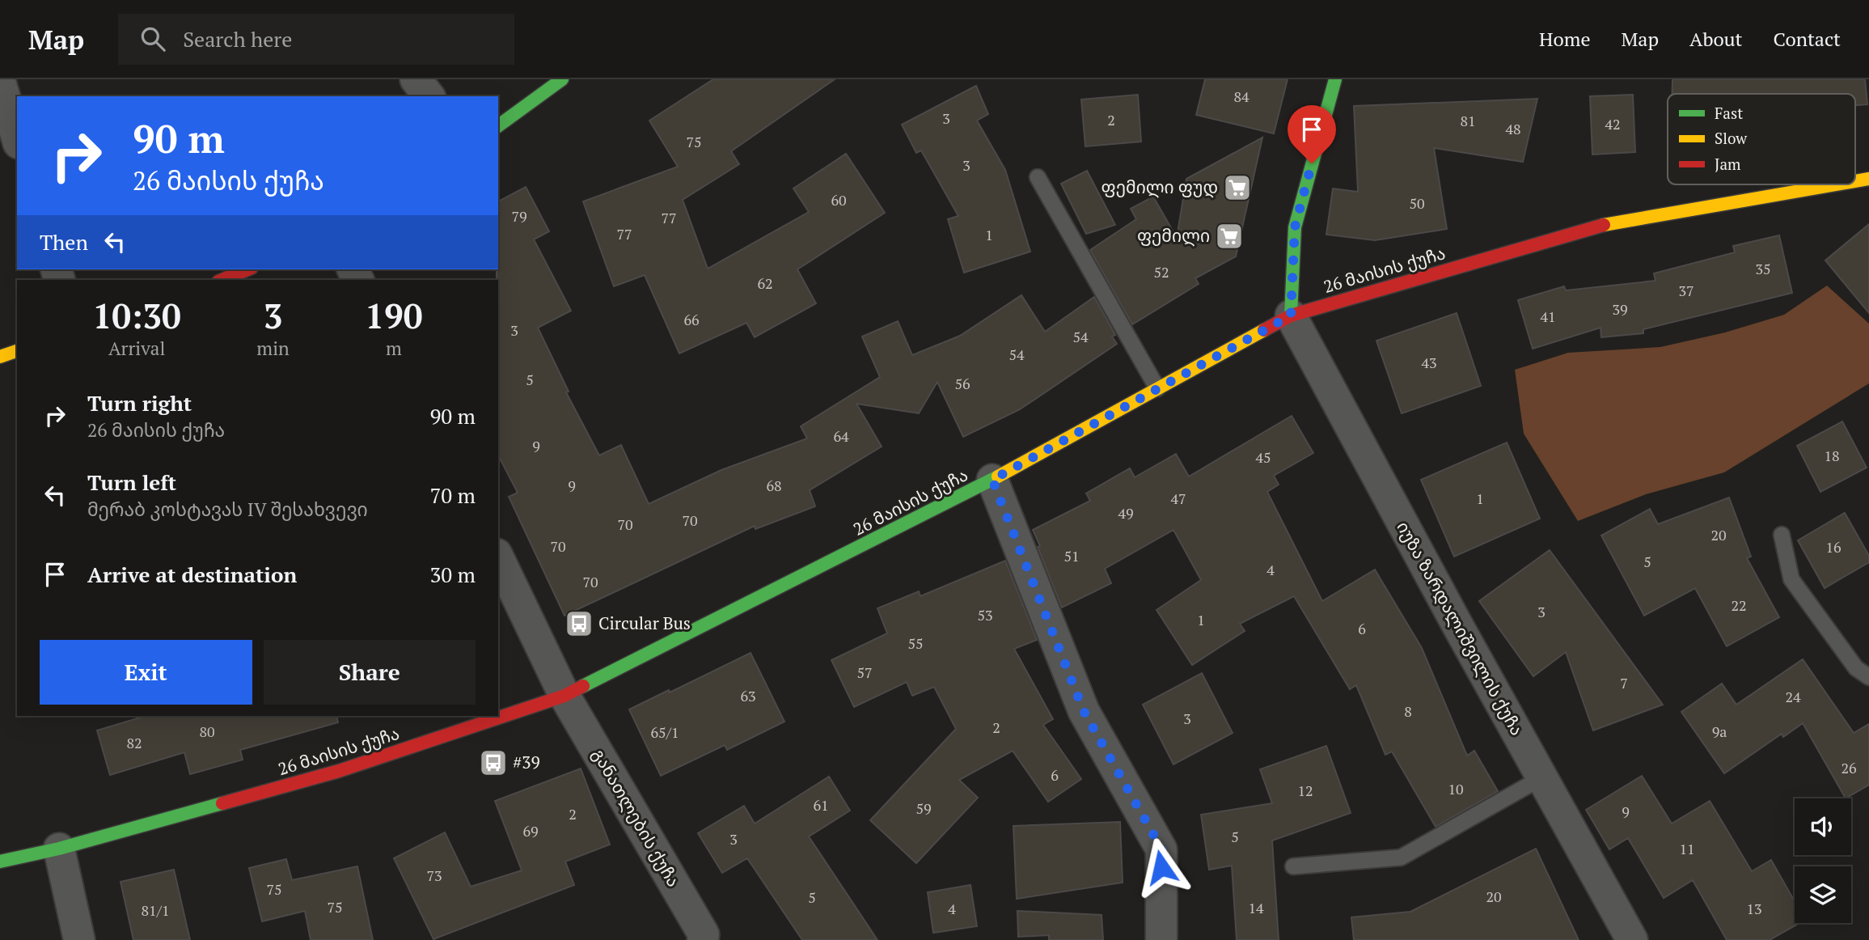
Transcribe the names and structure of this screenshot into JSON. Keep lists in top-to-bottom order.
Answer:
{
  "streets": {
    "main road": ["26 მაისის ქუჩა"],
    "street": ["იუზა ზარდალიშვილის ქუჩა", "განათლების ქუჩა"]
  },
  "crossings": [
    ["26 მაისის ქუჩა", "იუზა ზარდალიშვილის ქუჩა"],
    ["26 მაისის ქუჩა", "განათლების ქუჩა"]
  ],
  "places": {
    "supermarket": ["ფემილი ფუდ", "ფემილი"],
    "bus stop": ["Circular Bus", "#39"]
  },
  "house_numbers": [
    "84",
    "3",
    "2",
    "81",
    "42",
    "48",
    "75",
    "3",
    "60",
    "50",
    "79",
    "77",
    "77",
    "1",
    "35",
    "52",
    "62",
    "37",
    "39",
    "41",
    "66",
    "3",
    "54",
    "54",
    "43",
    "5",
    "56",
    "64",
    "9",
    "18",
    "45",
    "9",
    "68",
    "47",
    "1",
    "49",
    "70",
    "70",
    "20",
    "70",
    "16",
    "51",
    "5",
    "4",
    "70",
    "22",
    "3",
    "53",
    "1",
    "6",
    "55",
    "57",
    "7",
    "63",
    "24",
    "8",
    "3",
    "2",
    "80",
    "9a",
    "65/1",
    "82",
    "26",
    "6",
    "10",
    "12",
    "61",
    "59",
    "9",
    "2",
    "69",
    "5",
    "3",
    "11",
    "73",
    "75",
    "20",
    "5",
    "75",
    "14",
    "4",
    "13",
    "81/1"
  ],
  "legend": ["Fast", "Slow", "Jam"],
  "page": {
    "header": "Map",
    "search": "Search here",
    "nav": [
      "Home",
      "Map",
      "About",
      "Contact"
    ],
    "turn": ["90 m", "26 მაისის ქუჩა"],
    "then": "Then",
    "eta": [
      "10:30",
      "Arrival",
      "3",
      "min",
      "190",
      "m"
    ],
    "list": [
      {
        "name": "Turn right",
        "note": "26 მაისის ქუჩა",
        "value": "90 m"
      },
      {
        "name": "Turn left",
        "note": "მერაბ კოსტავას IV შესახვევი",
        "value": "70 m"
      },
      {
        "name": "Arrive at destination",
        "value": "30 m"
      }
    ],
    "buttons": ["Exit", "Share"]
  }
}
